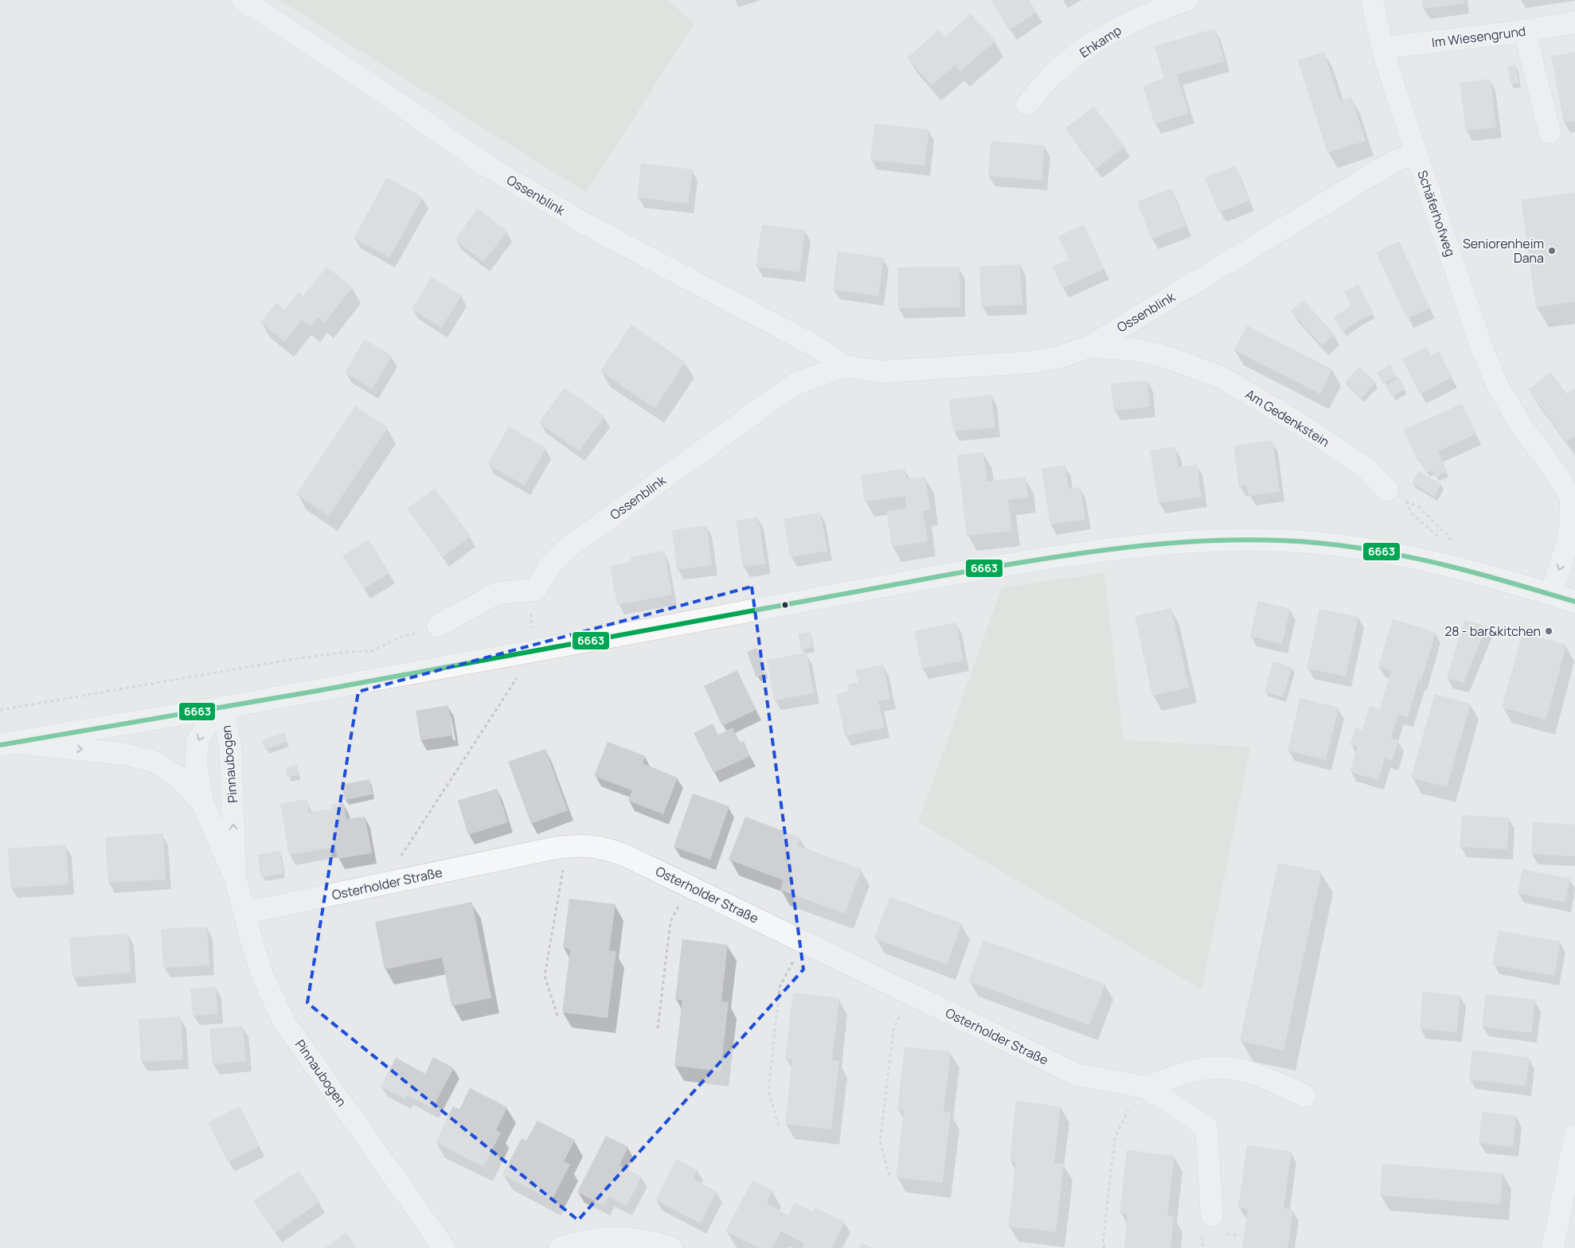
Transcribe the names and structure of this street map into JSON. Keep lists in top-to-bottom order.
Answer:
{
  "streets": {
    "street": [
      "Im Wiesengrund",
      "Ehkamp",
      "Ossenblink",
      "Schäferhofweg",
      "Am Gedenkstein",
      "Pinnaubogen",
      "Osterholder Straße"
    ]
  },
  "crossings": [
    ["Im Wiesengrund", "Schäferhofweg"],
    ["Ossenblink", "Schäferhofweg"],
    ["Ossenblink", "Am Gedenkstein"],
    ["Pinnaubogen", "Osterholder Straße"]
  ],
  "places": ["Seniorenheim Dana", "28 - bar&kitchen"],
  "lines": ["transit line 6663"]
}
